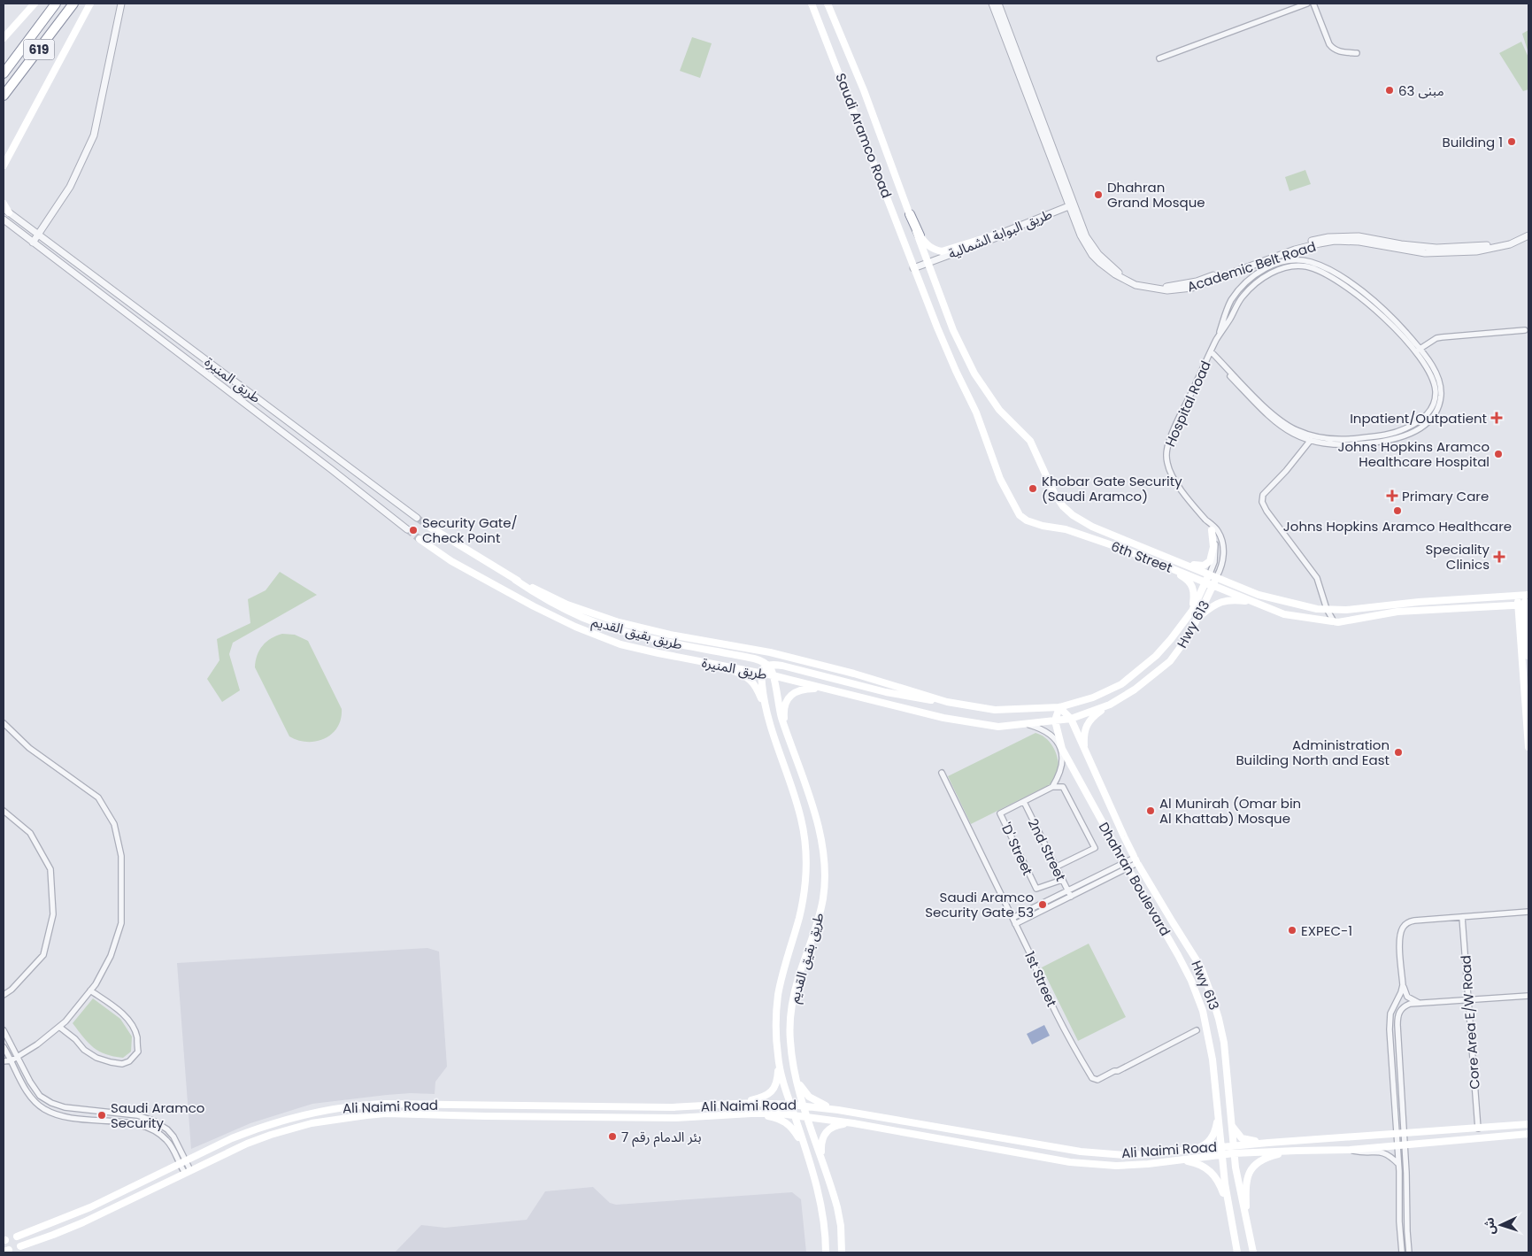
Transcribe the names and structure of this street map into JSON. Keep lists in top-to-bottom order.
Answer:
{
  "streets": {
    "highway": ["619"],
    "main road": [
      "Saudi Aramco Road",
      "طريق المنيرة",
      "Hospital Road",
      "6th Street",
      "Hwy 613",
      "طريق بقيق القديم",
      "Dhahran Boulevard",
      "Ali Naimi Road"
    ],
    "street": [
      "طريق البوابة الشمالية",
      "Academic Belt Road",
      "'D' Street",
      "2nd Street",
      "1st Street",
      "Core Area E/W Road"
    ]
  },
  "crossings": [
    ["Saudi Aramco Road", "طريق البوابة الشمالية"],
    ["Saudi Aramco Road", "6th Street"],
    ["طريق البوابة الشمالية", "Academic Belt Road"],
    ["طريق البوابة الشمالية", "6th Street"],
    ["طريق المنيرة", "Hwy 613"],
    ["طريق المنيرة", "طريق بقيق القديم"],
    ["طريق المنيرة", "Dhahran Boulevard"],
    ["Hospital Road", "6th Street"],
    ["Hospital Road", "Hwy 613"],
    ["6th Street", "Hwy 613"],
    ["Hwy 613", "Ali Naimi Road"],
    ["طريق بقيق القديم", "Ali Naimi Road"],
    ["'D' Street", "2nd Street"],
    ["Dhahran Boulevard", "Ali Naimi Road"],
    ["Core Area E/W Road", "Ali Naimi Road"]
  ],
  "places": {
    "other": [
      "مبنى 63",
      "Building 1",
      "Dhahran Grand Mosque",
      "Johns Hopkins Aramco Healthcare Hospital",
      "Khobar Gate Security (Saudi Aramco)",
      "Johns Hopkins Aramco Healthcare",
      "Security Gate/ Check Point",
      "Administration Building North and East",
      "Al Munirah (Omar bin Al Khattab) Mosque",
      "Saudi Aramco Security Gate 53",
      "EXPEC-1",
      "Saudi Aramco Security",
      "بئر الدمام رقم 7"
    ],
    "health": ["Inpatient/Outpatient", "Primary Care", "Speciality Clinics"]
  },
  "north": "left"
}
